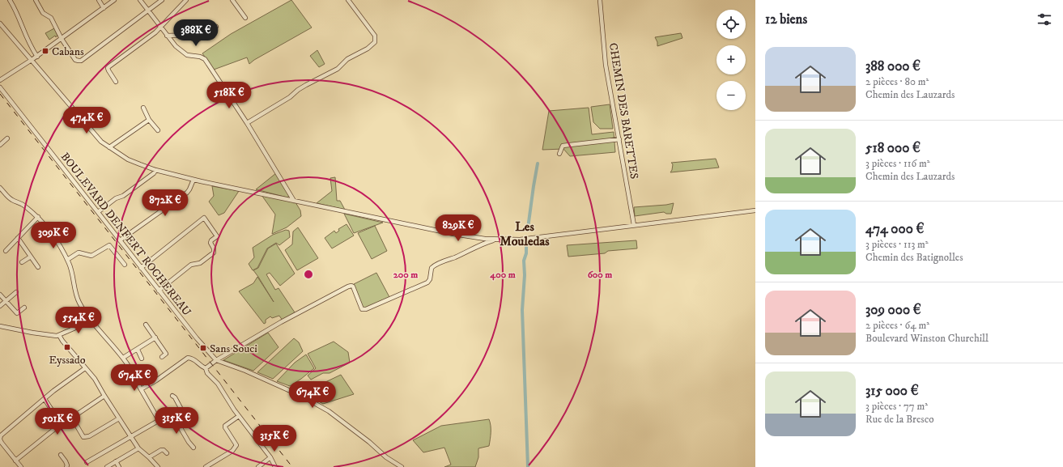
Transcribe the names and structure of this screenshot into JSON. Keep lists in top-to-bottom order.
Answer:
{
  "streets": {
    "street": ["CHEMIN DES BARETTES", "BOULEVARD DENFERT ROCHEREAU"]
  },
  "districts": ["Les Mouledas"],
  "places": {
    "transit": ["Cabans", "Eyssado", "Sans Souci"]
  },
  "page": {
    "heading": "12 biens",
    "map_buttons": ["+", "−"],
    "price": [
      "388K €",
      "518K €",
      "474K €",
      "872K €",
      "829K €",
      "309K €",
      "554K €",
      "674K €",
      "674K €",
      "315K €",
      "501K €",
      "315K €"
    ],
    "list": [
      {
        "name": "388 000 €",
        "note": "2 pièces · 80 m² · Chemin des Lauzards"
      },
      {
        "name": "518 000 €",
        "note": "3 pièces · 116 m² · Chemin des Lauzards"
      },
      {
        "name": "474 000 €",
        "note": "3 pièces · 113 m² · Chemin des Batignolles"
      },
      {
        "name": "309 000 €",
        "note": "2 pièces · 64 m² · Boulevard Winston Churchill"
      },
      {
        "name": "315 000 €",
        "note": "3 pièces · 77 m² · Rue de la Bresco"
      }
    ]
  },
  "rings": ["200 m", "400 m", "600 m"]
}
